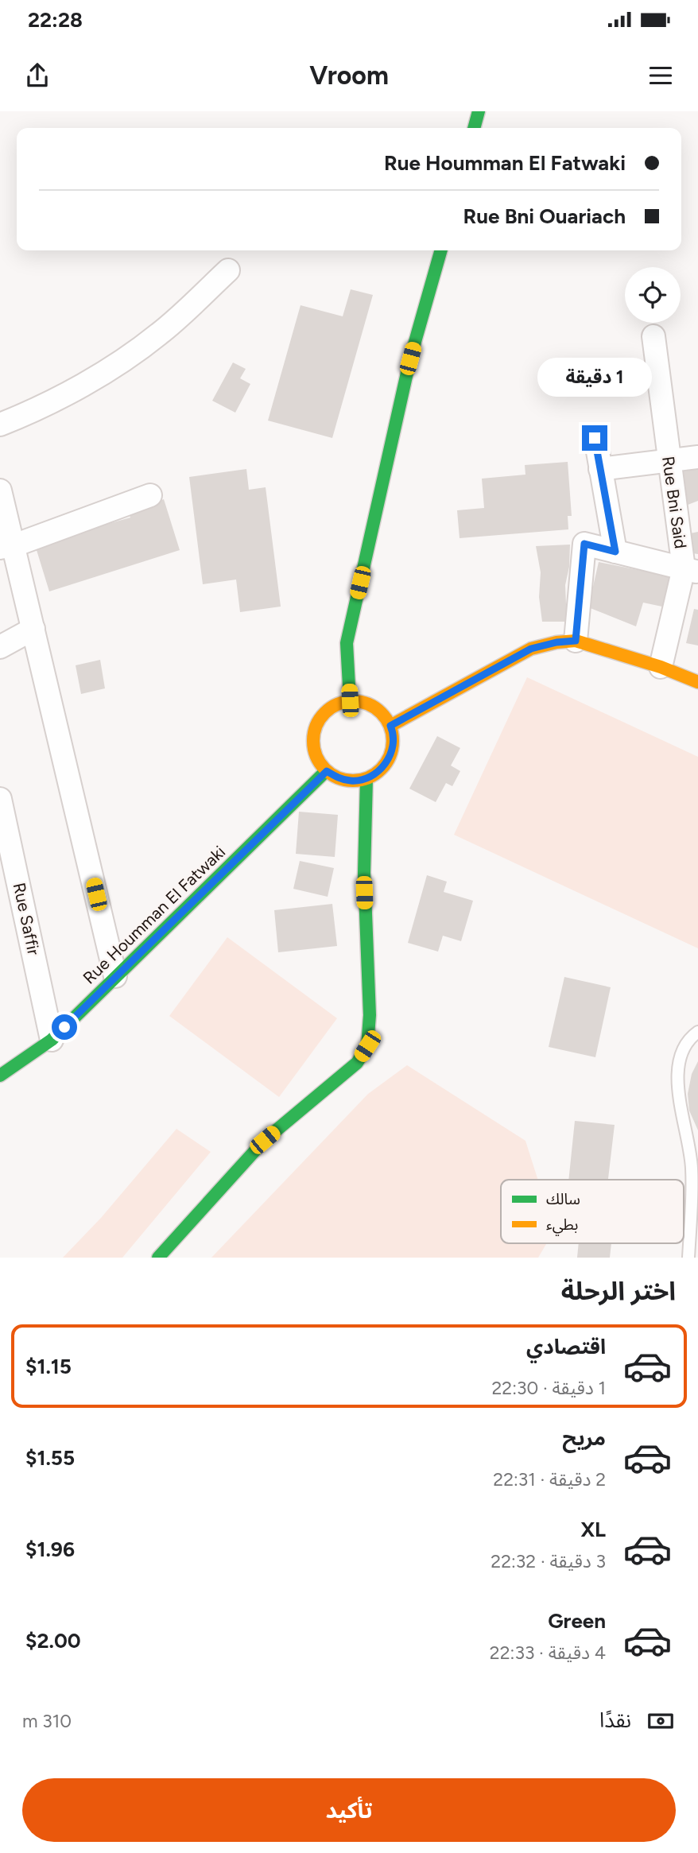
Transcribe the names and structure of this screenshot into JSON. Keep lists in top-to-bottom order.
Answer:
{
  "streets": {
    "street": ["Rue Bni Said", "Rue Houmman El Fatwaki", "Rue Saffir"]
  },
  "crossings": [
    ["Rue Houmman El Fatwaki", "Rue Saffir"]
  ],
  "legend": ["سالك", "بطيء"],
  "page": {
    "status": "22:28",
    "header": "Vroom",
    "banner": ["Rue Houmman El Fatwaki", "Rue Bni Ouariach"],
    "bubble": "1 دقيقة",
    "heading": "اختر الرحلة",
    "list": [
      {
        "name": "اقتصادي",
        "note": "1 دقيقة · 22:30",
        "value": "$1.15"
      },
      {
        "name": "مريح",
        "note": "2 دقيقة · 22:31",
        "value": "$1.55"
      },
      {
        "name": "XL",
        "note": "3 دقيقة · 22:32",
        "value": "$1.96"
      },
      {
        "name": "Green",
        "note": "4 دقيقة · 22:33",
        "value": "$2.00"
      }
    ],
    "pay": ["نقدًا", "310 m"],
    "buttons": "تأكيد"
  }
}
